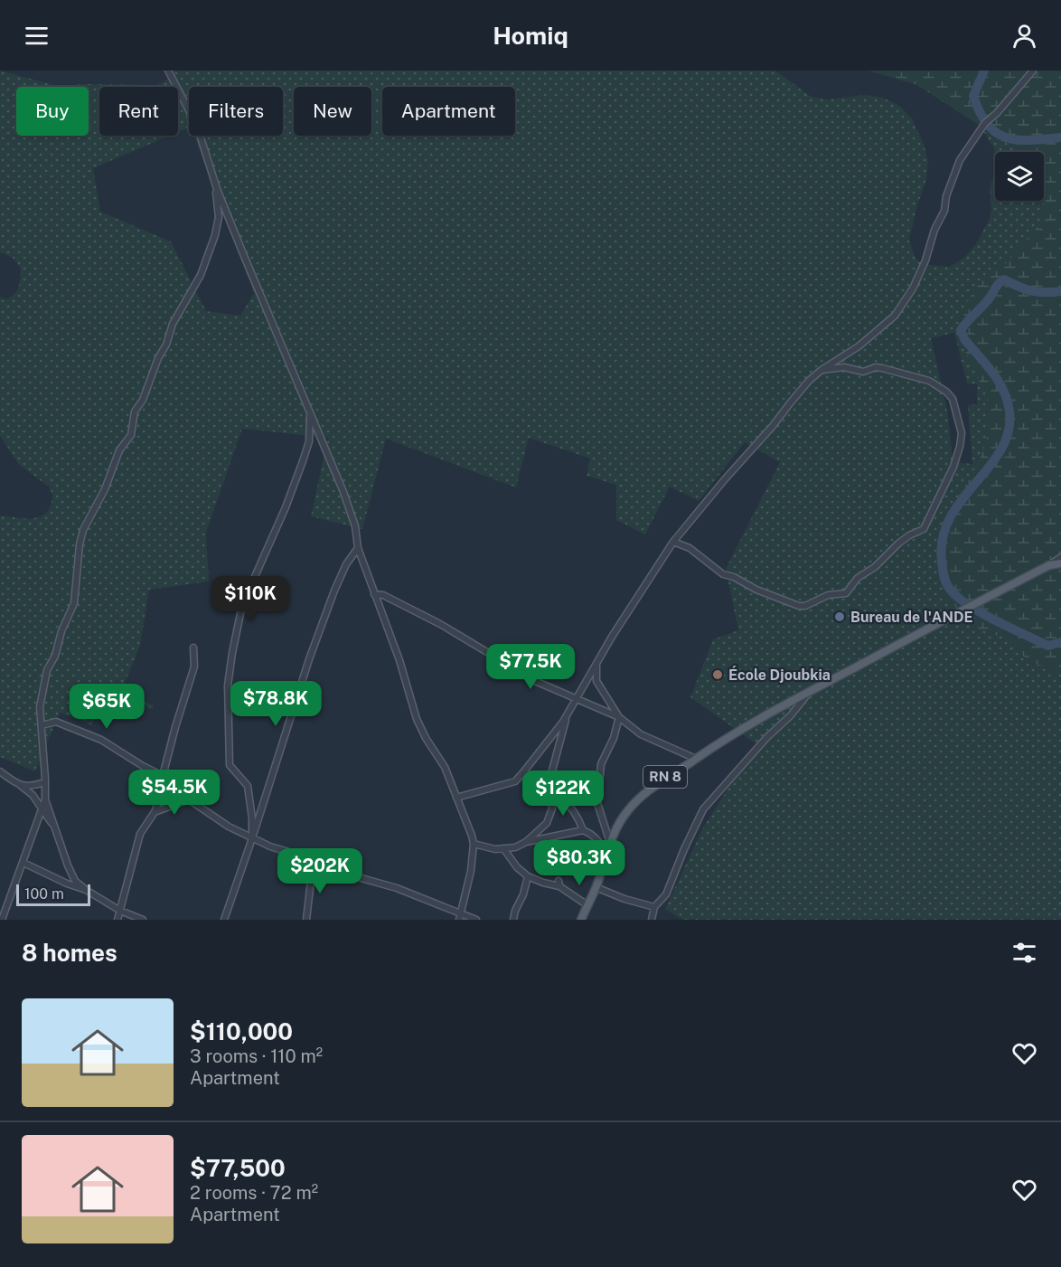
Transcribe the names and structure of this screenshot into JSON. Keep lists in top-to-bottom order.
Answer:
{
  "streets": {
    "main road": ["RN 8"]
  },
  "places": ["Bureau de l'ANDE", "École Djoubkia"],
  "scale_bar": "100 m",
  "page": {
    "header": "Homiq",
    "chip": [
      "Buy",
      "Rent",
      "Filters",
      "New",
      "Apartment"
    ],
    "price": [
      "$110K",
      "$77.5K",
      "$78.8K",
      "$65K",
      "$54.5K",
      "$122K",
      "$80.3K",
      "$202K"
    ],
    "scale": "100 m",
    "heading": "8 homes",
    "list": [
      {
        "name": "$110,000",
        "note": "3 rooms · 110 m² · Apartment"
      },
      {
        "name": "$77,500",
        "note": "2 rooms · 72 m² · Apartment"
      }
    ]
  }
}
